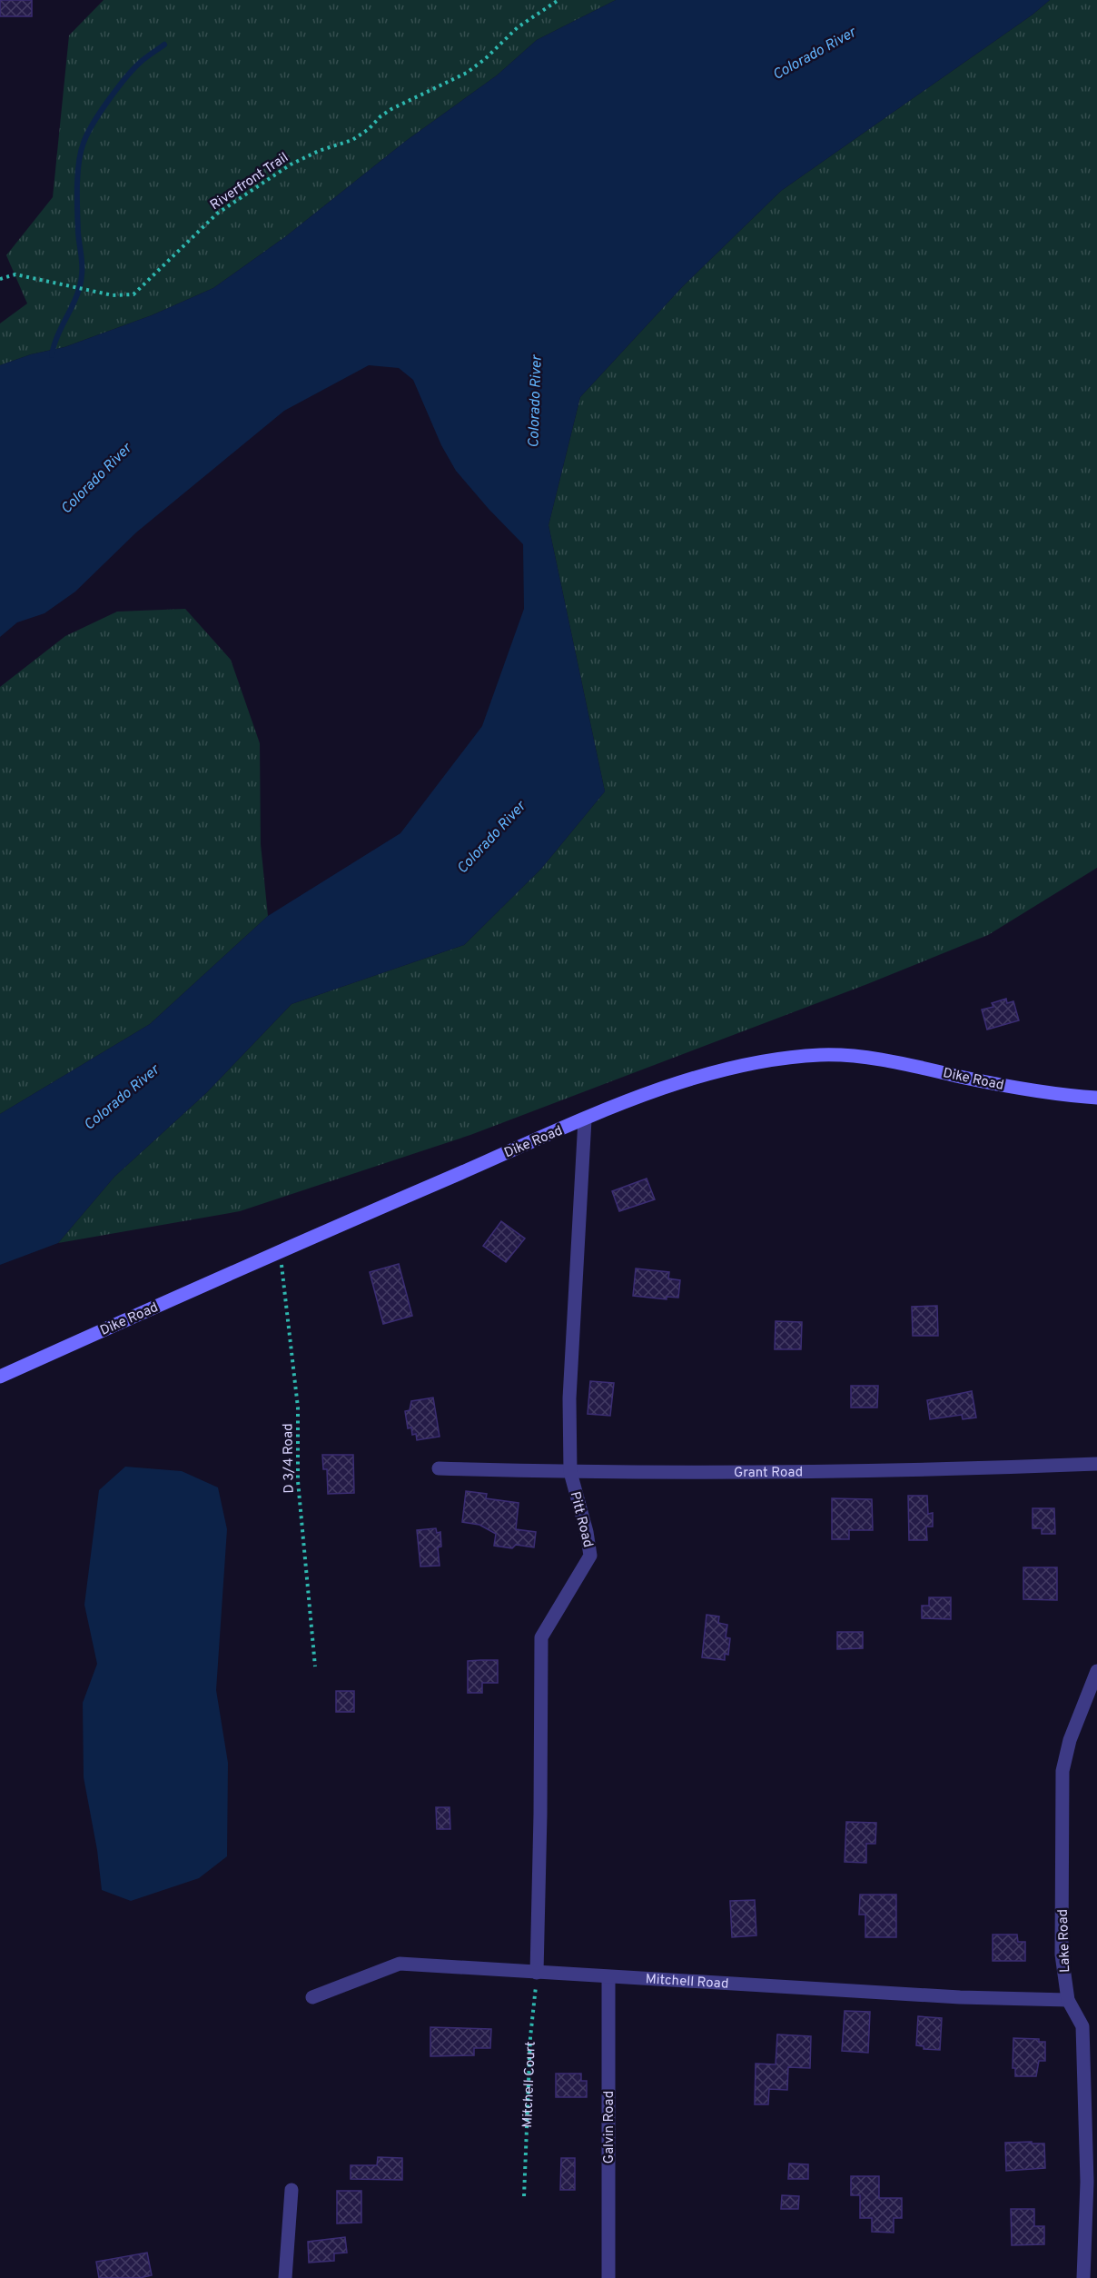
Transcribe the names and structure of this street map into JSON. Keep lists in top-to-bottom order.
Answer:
{
  "streets": {
    "street": [
      "Dike Road",
      "Grant Road",
      "Pitt Road",
      "Lake Road",
      "Mitchell Road",
      "Galvin Road"
    ],
    "path": ["Riverfront Trail", "D 3/4 Road", "Mitchell Court"]
  },
  "crossings": [
    ["Dike Road", "D 3/4 Road"],
    ["Dike Road", "Pitt Road"],
    ["Grant Road", "Pitt Road"],
    ["Pitt Road", "Mitchell Road"],
    ["Pitt Road", "Mitchell Court"],
    ["Lake Road", "Mitchell Road"],
    ["Mitchell Road", "Mitchell Court"],
    ["Mitchell Road", "Galvin Road"]
  ],
  "water": ["Colorado River"]
}
